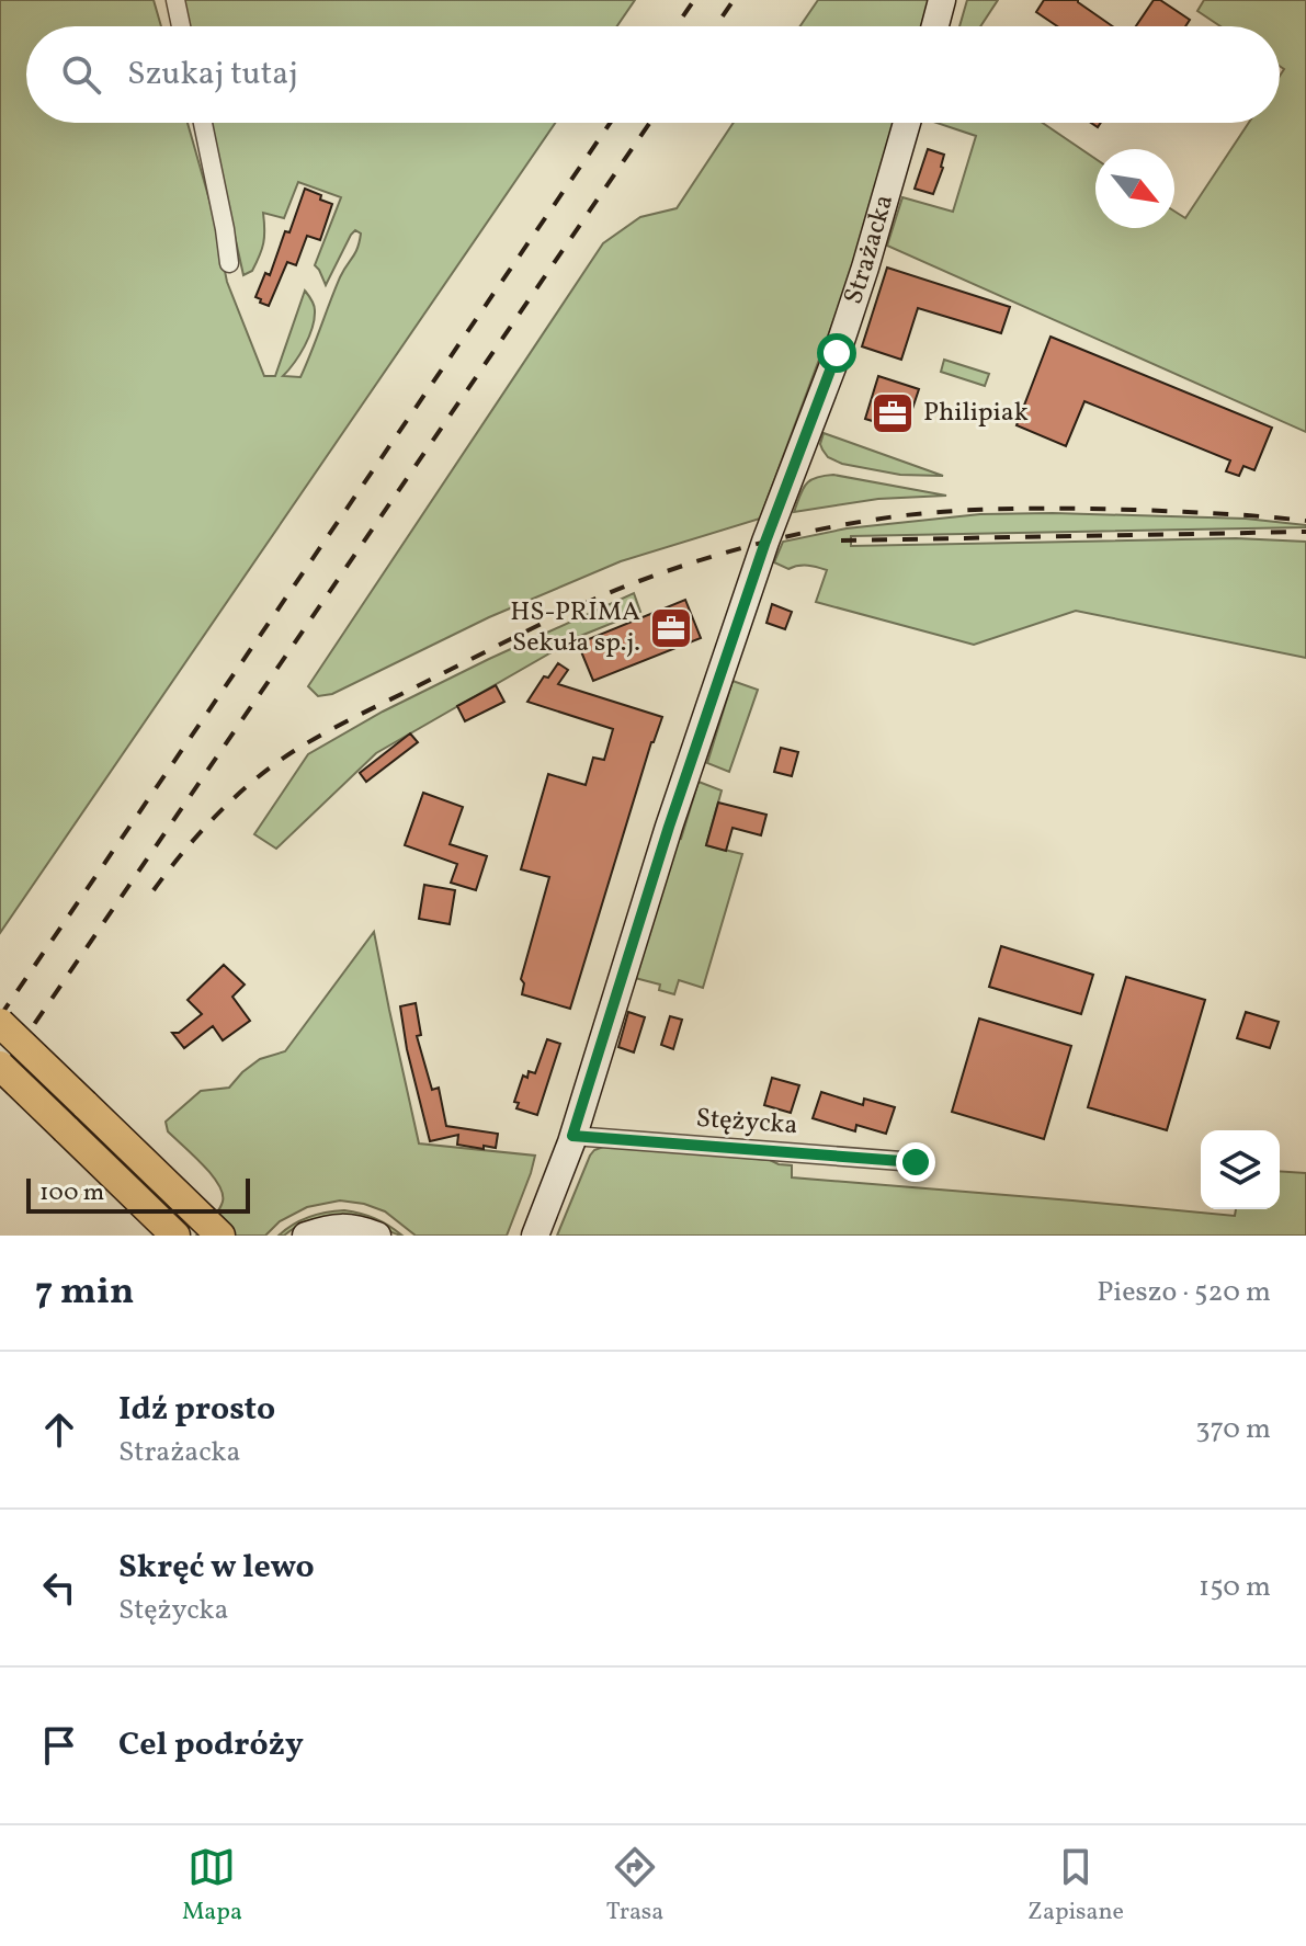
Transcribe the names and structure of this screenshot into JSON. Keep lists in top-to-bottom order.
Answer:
{
  "streets": {
    "main road": ["Strażacka"],
    "street": ["Stężycka"]
  },
  "crossings": [
    ["Strażacka", "Stężycka"]
  ],
  "places": {
    "office": ["Philipiak", "HS-PRIMA Sekuła sp.j."]
  },
  "scale_bar": "100 m",
  "north": "bottom right",
  "page": {
    "search": "Szukaj tutaj",
    "scale": "100 m",
    "heading": ["7 min", "Pieszo · 520 m"],
    "list": [
      ["Idź prosto", "Strażacka", "370 m"],
      ["Skręć w lewo", "Stężycka", "150 m"],
      "Cel podróży"
    ],
    "nav": ["Mapa", "Trasa", "Zapisane"]
  }
}
